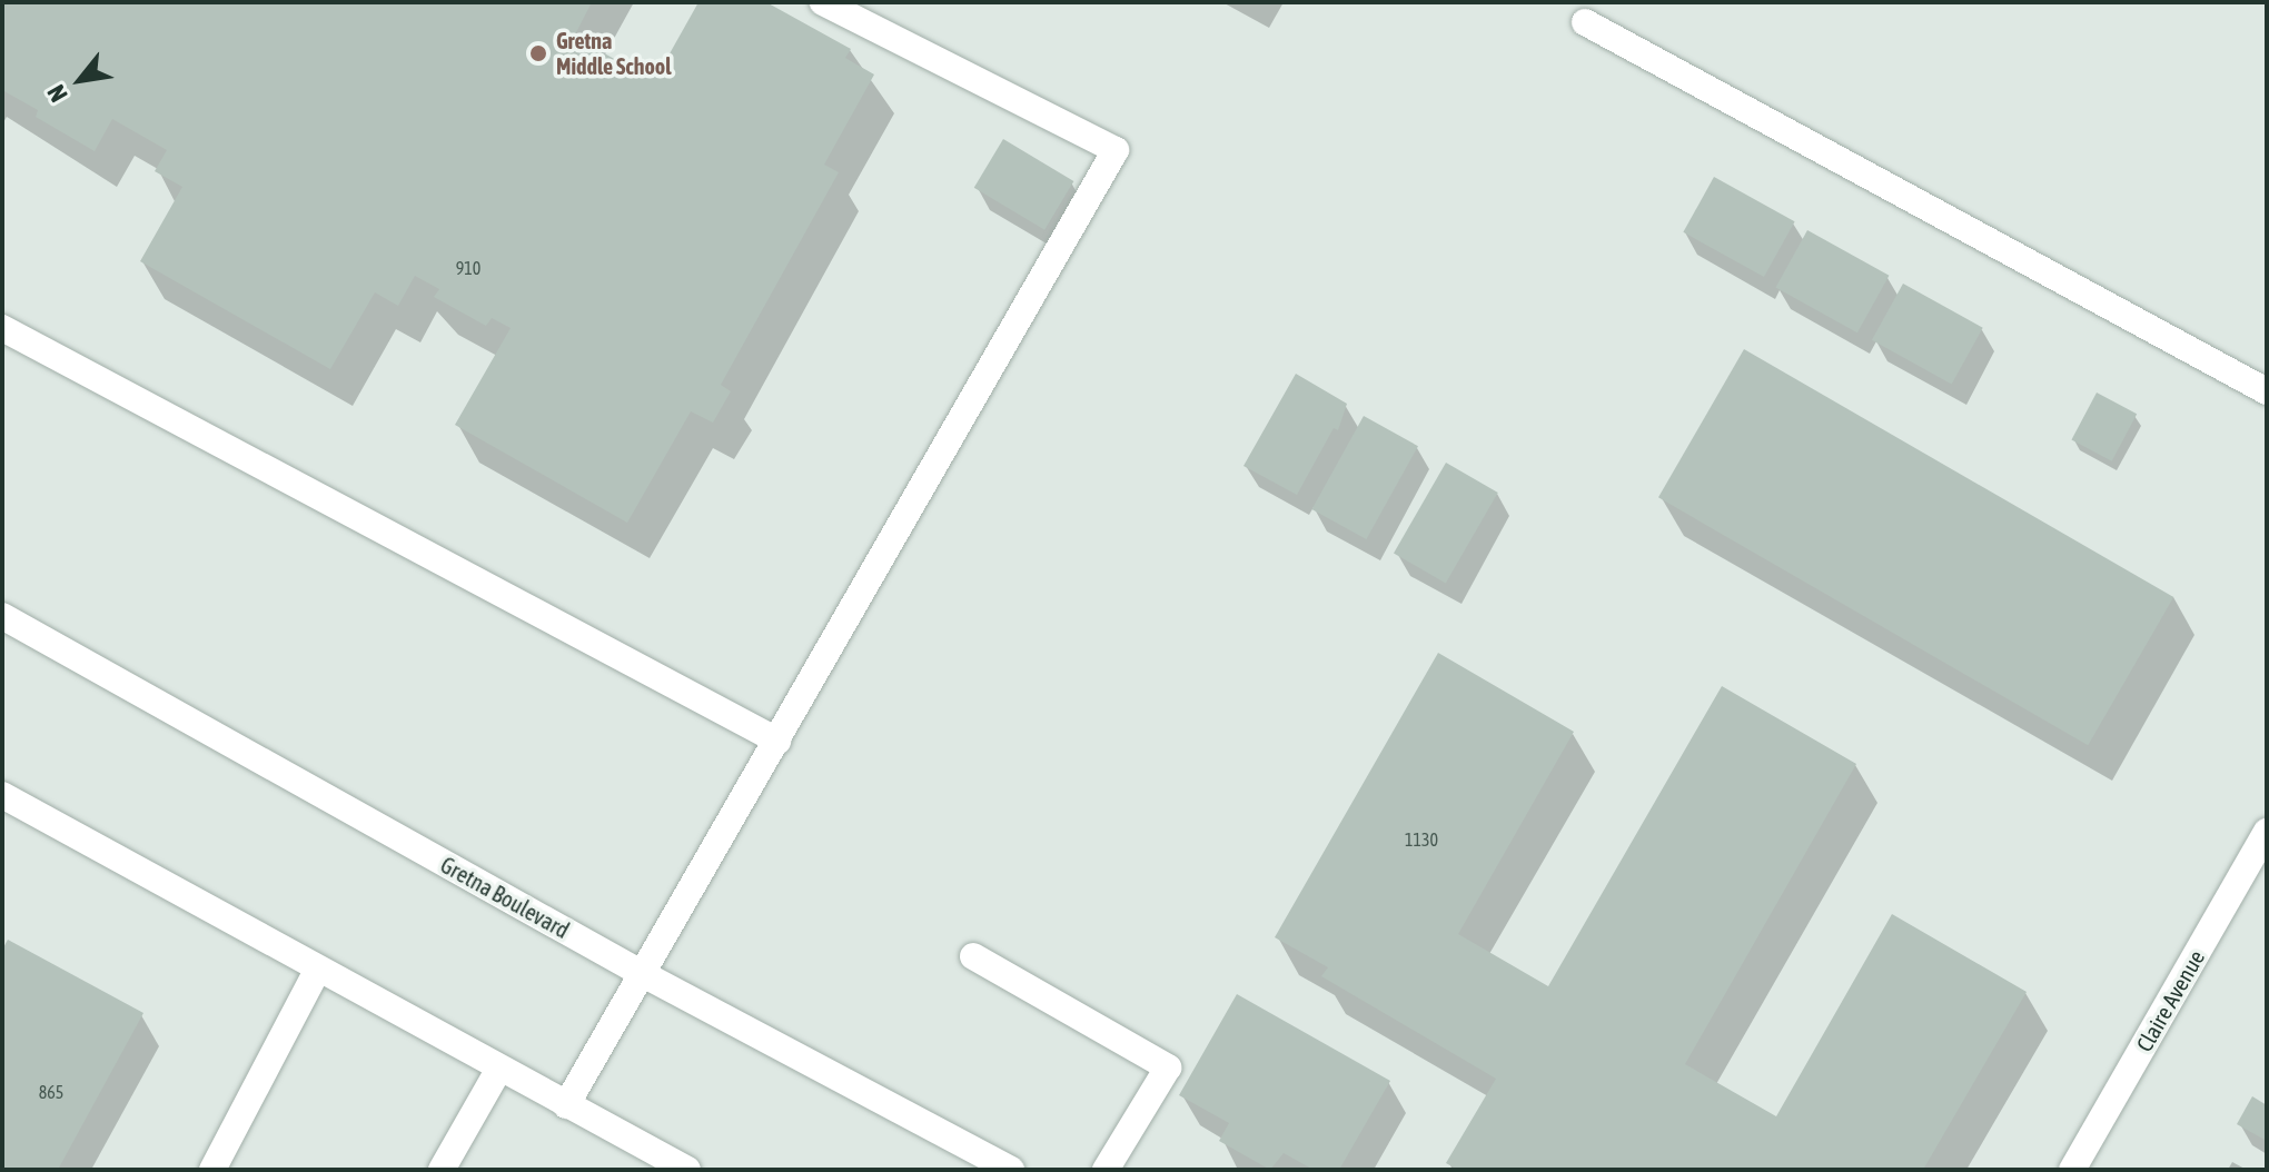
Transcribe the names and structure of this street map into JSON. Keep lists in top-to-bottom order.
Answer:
{
  "streets": {
    "street": ["Gretna Boulevard", "Claire Avenue"]
  },
  "places": ["Gretna Middle School"],
  "house_numbers": ["910", "1130", "865"],
  "north": "bottom left"
}
